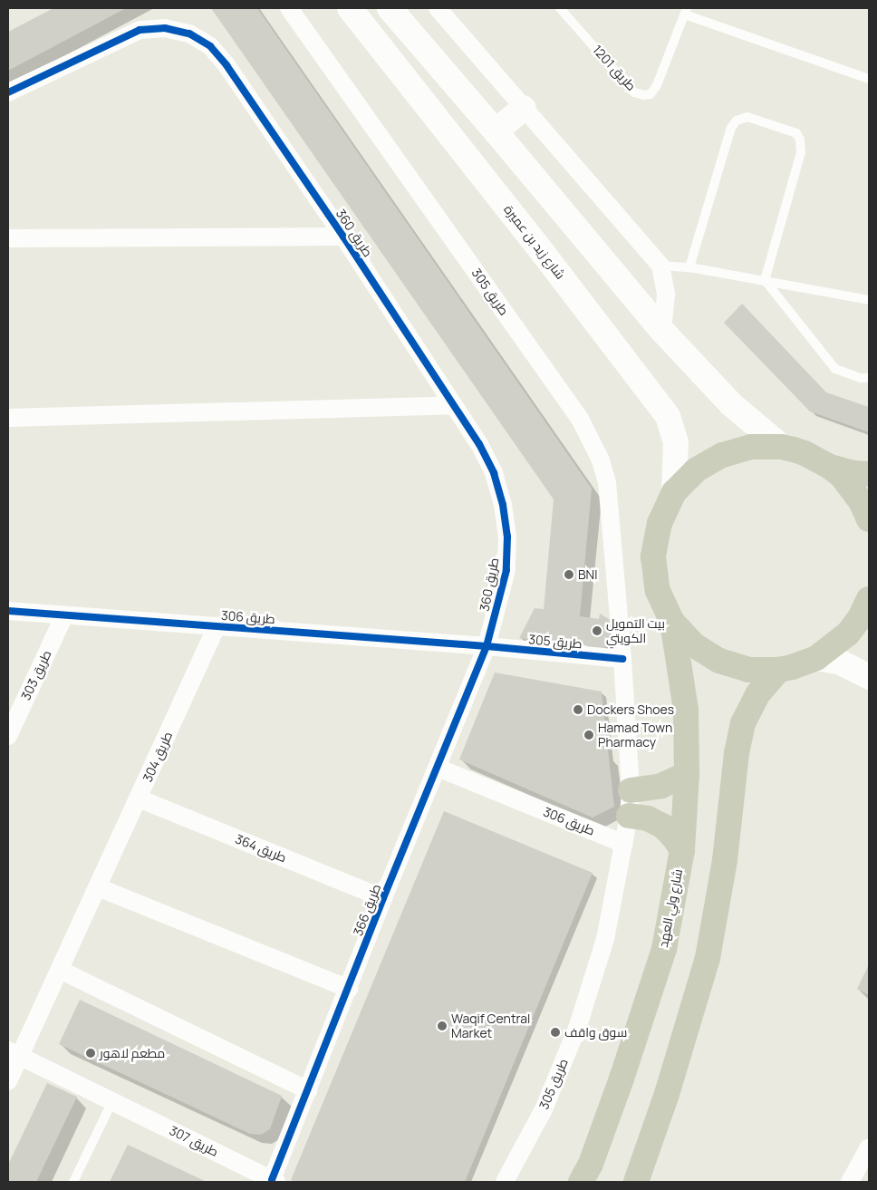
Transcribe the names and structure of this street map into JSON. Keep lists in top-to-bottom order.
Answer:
{
  "streets": {
    "main road": ["شارع ولي العهد"],
    "street": [
      "طريق 360",
      "شارع زيد بن عميرة",
      "طريق 305",
      "طريق 306",
      "طريق 303",
      "طريق 304",
      "طريق 364",
      "طريق 366",
      "طريق 307"
    ],
    "lane": ["طريق 1201"]
  },
  "crossings": [
    ["طريق 360", "طريق 305"],
    ["طريق 360", "طريق 306"],
    ["طريق 360", "طريق 366"],
    ["طريق 305", "طريق 306"],
    ["طريق 305", "طريق 366"],
    ["طريق 306", "طريق 303"],
    ["طريق 306", "طريق 304"],
    ["طريق 306", "طريق 366"],
    ["طريق 304", "طريق 364"],
    ["طريق 304", "طريق 307"],
    ["طريق 364", "طريق 366"],
    ["طريق 366", "طريق 307"]
  ],
  "places": [
    "BNI",
    "بيت التمويل الكويتي",
    "Dockers Shoes",
    "Hamad Town Pharmacy",
    "Waqif Central Market",
    "سوق واقف",
    "مطعم لاهور"
  ]
}
